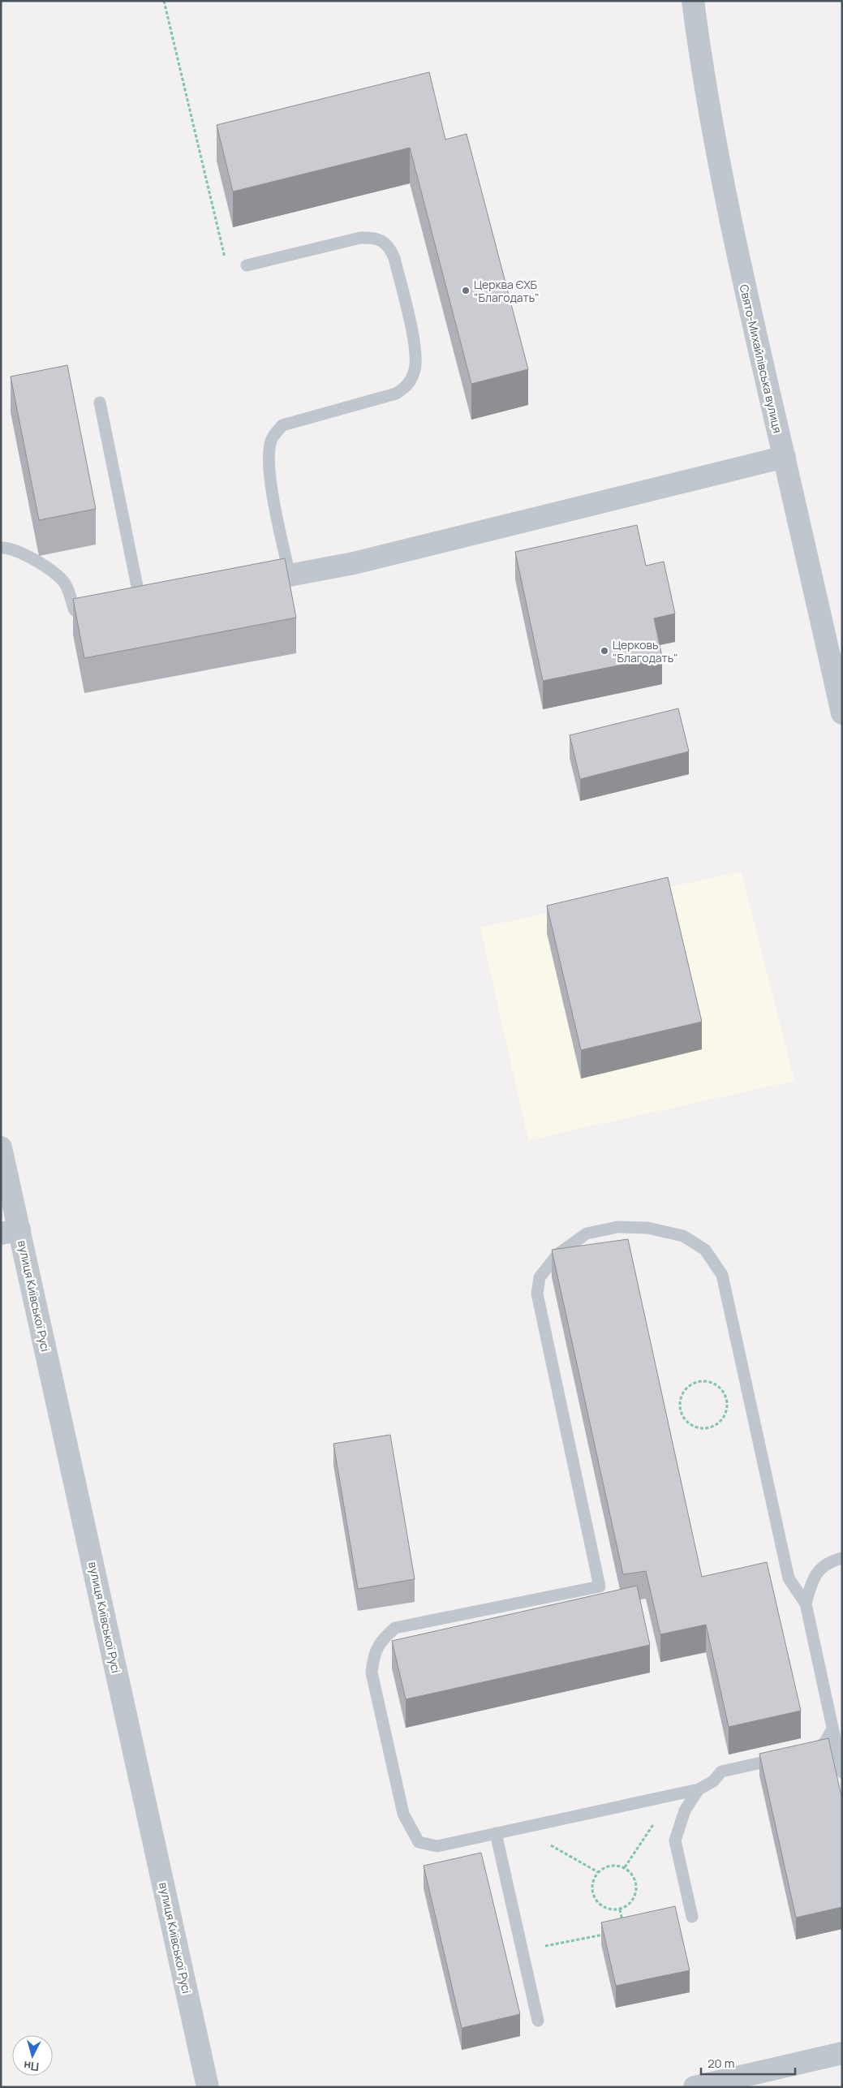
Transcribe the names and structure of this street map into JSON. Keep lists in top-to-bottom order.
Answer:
{
  "streets": {
    "street": ["Свято-Михайлівська вулиця", "вулиця Київської Русі"]
  },
  "places": ["Церква ЄХБ \"Благодать\"", "Церковь \"Благодать\""],
  "scale_bar": "20 m",
  "north": "bottom"
}
